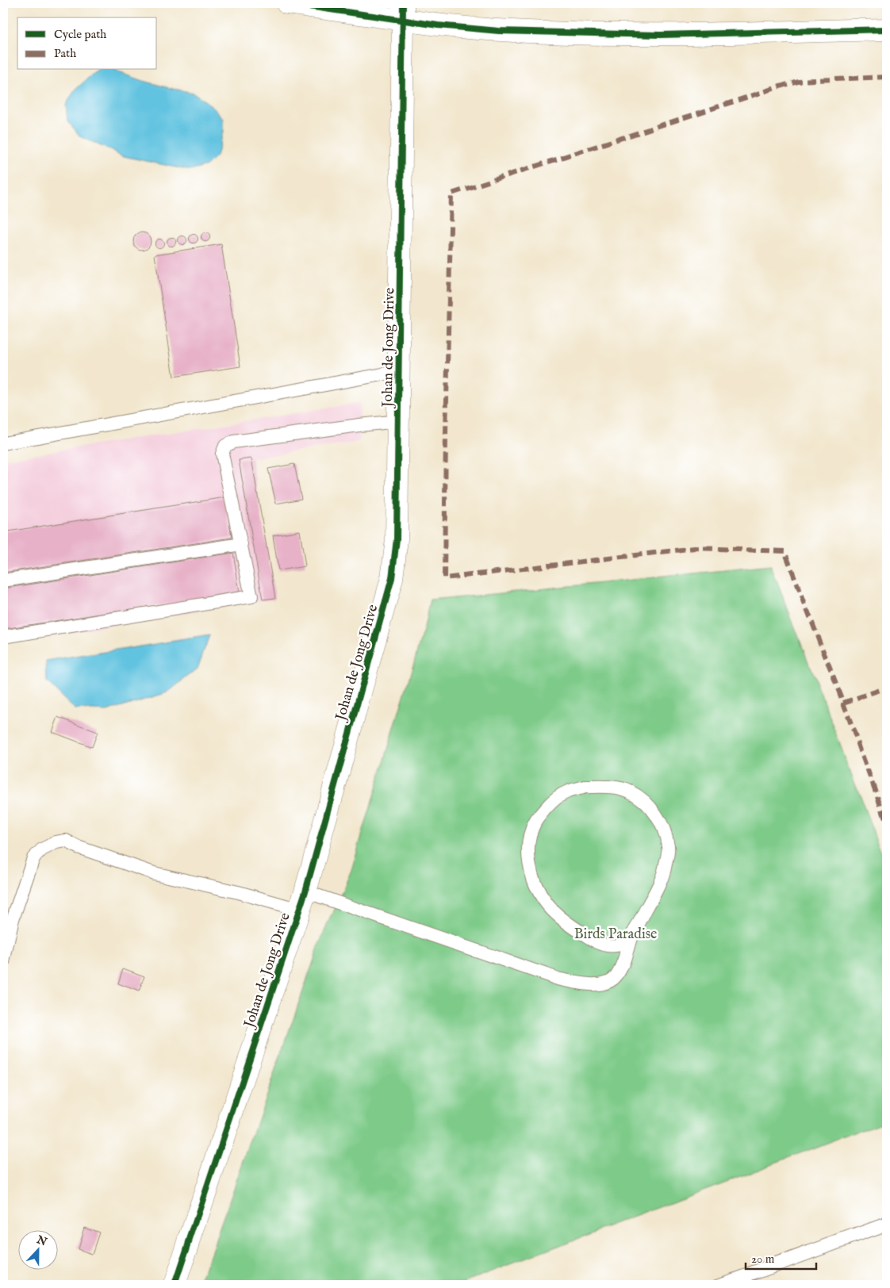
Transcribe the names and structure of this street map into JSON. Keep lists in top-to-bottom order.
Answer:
{
  "streets": {
    "street": ["Johan de Jong Drive"]
  },
  "parks": ["Birds Paradise"],
  "legend": ["Cycle path", "Path"],
  "scale_bar": "20 m",
  "north": "top"
}
